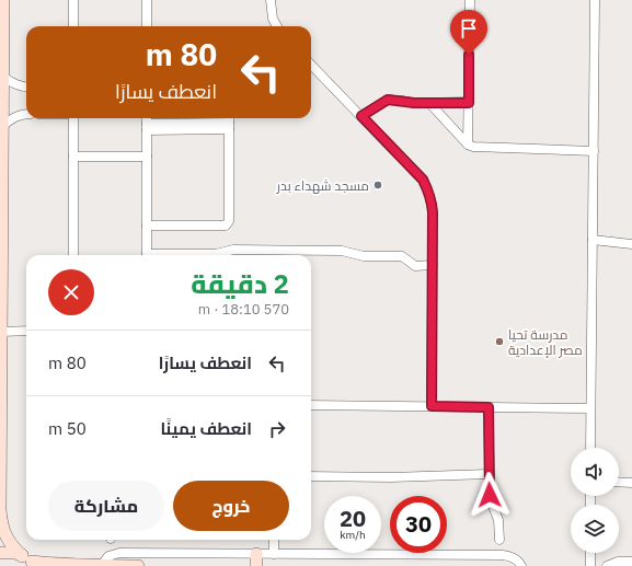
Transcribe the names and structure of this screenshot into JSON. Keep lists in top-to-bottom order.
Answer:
{
  "places": ["مسجد شهداء بدر", "مدرسة تحيا مصر الإعدادية"],
  "page": {
    "turn": ["80 m", "انعطف يسارًا"],
    "heading": ["2 دقيقة", "570 m · 18:10"],
    "list": [
      {
        "name": "انعطف يسارًا",
        "value": "80 m"
      },
      {
        "name": "انعطف يمينًا",
        "value": "50 m"
      }
    ],
    "buttons": ["خروج", "مشاركة"],
    "speed": "20 km/h",
    "limit": "30"
  }
}
